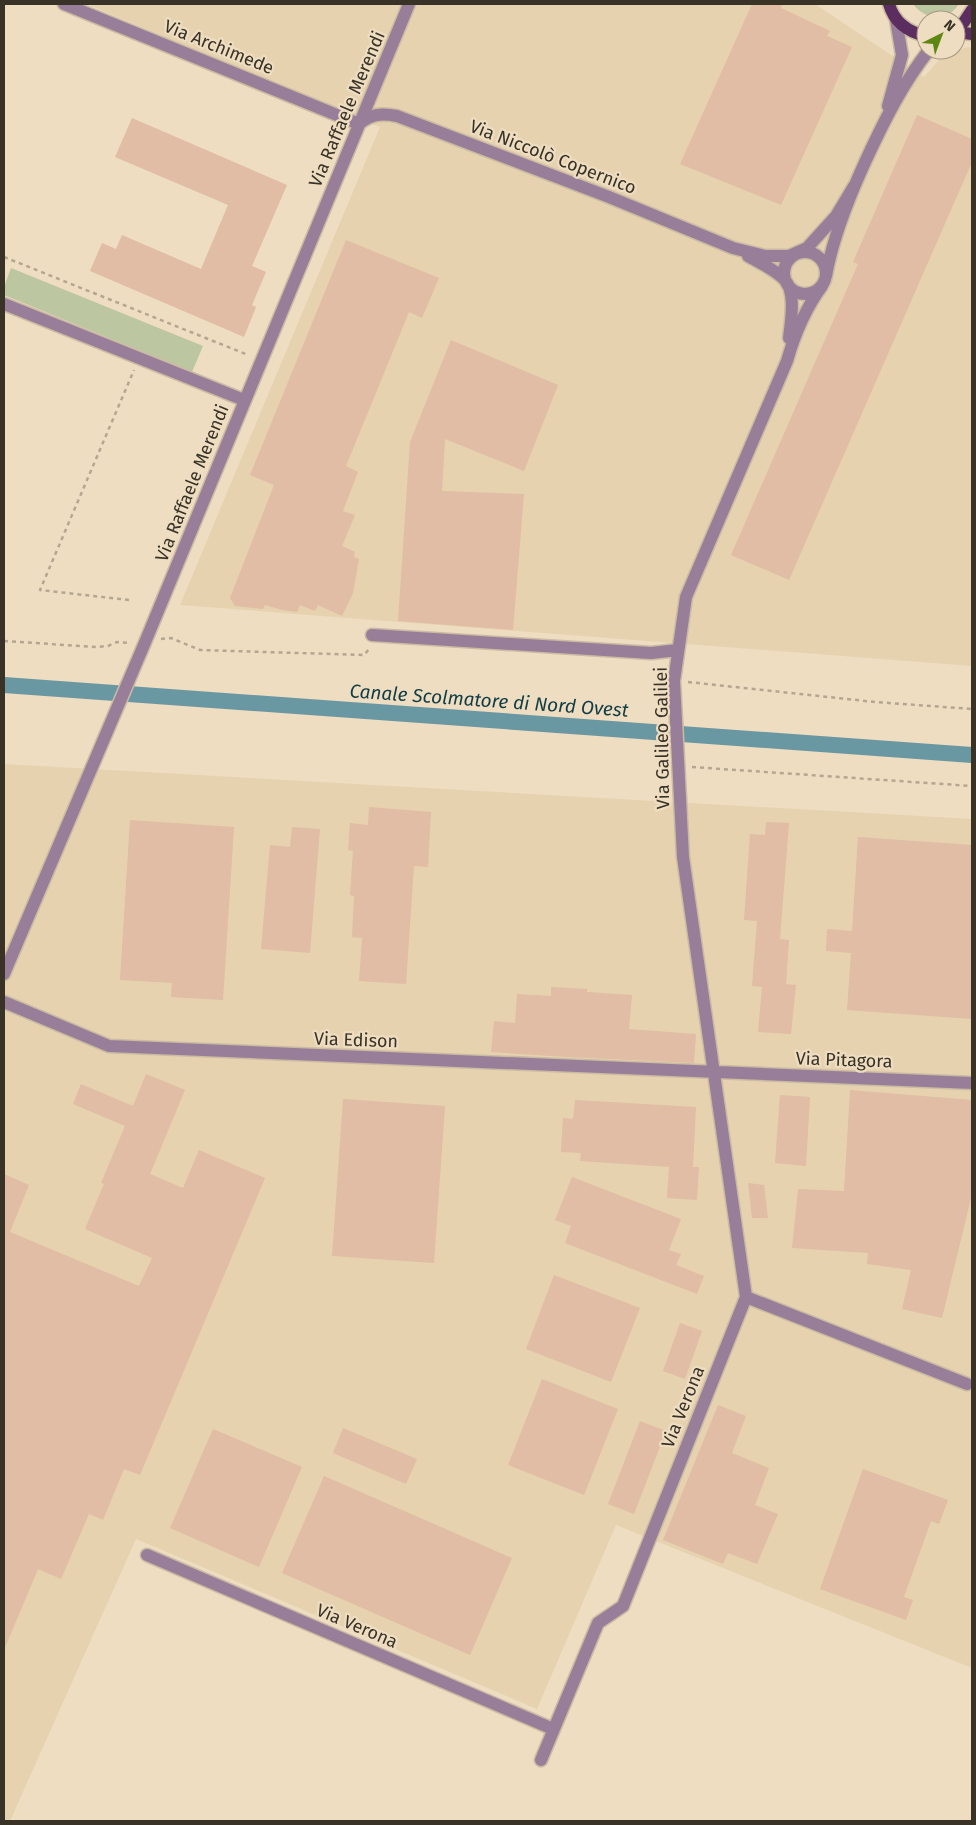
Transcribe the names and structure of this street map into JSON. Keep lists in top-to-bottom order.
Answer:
{
  "streets": {
    "street": [
      "Via Archimede",
      "Via Raffaele Merendi",
      "Via Niccolò Copernico",
      "Via Galileo Galilei",
      "Via Edison",
      "Via Pitagora",
      "Via Verona"
    ]
  },
  "crossings": [
    ["Via Archimede", "Via Raffaele Merendi"],
    ["Via Archimede", "Via Niccolò Copernico"],
    ["Via Raffaele Merendi", "Via Niccolò Copernico"],
    ["Via Niccolò Copernico", "Via Galileo Galilei"],
    ["Via Galileo Galilei", "Via Edison"],
    ["Via Galileo Galilei", "Via Pitagora"],
    ["Via Galileo Galilei", "Via Verona"],
    ["Via Edison", "Via Pitagora"],
    ["Via Edison", "Via Verona"],
    ["Via Pitagora", "Via Verona"]
  ],
  "water": ["Canale Scolmatore di Nord Ovest"],
  "north": "top right"
}
